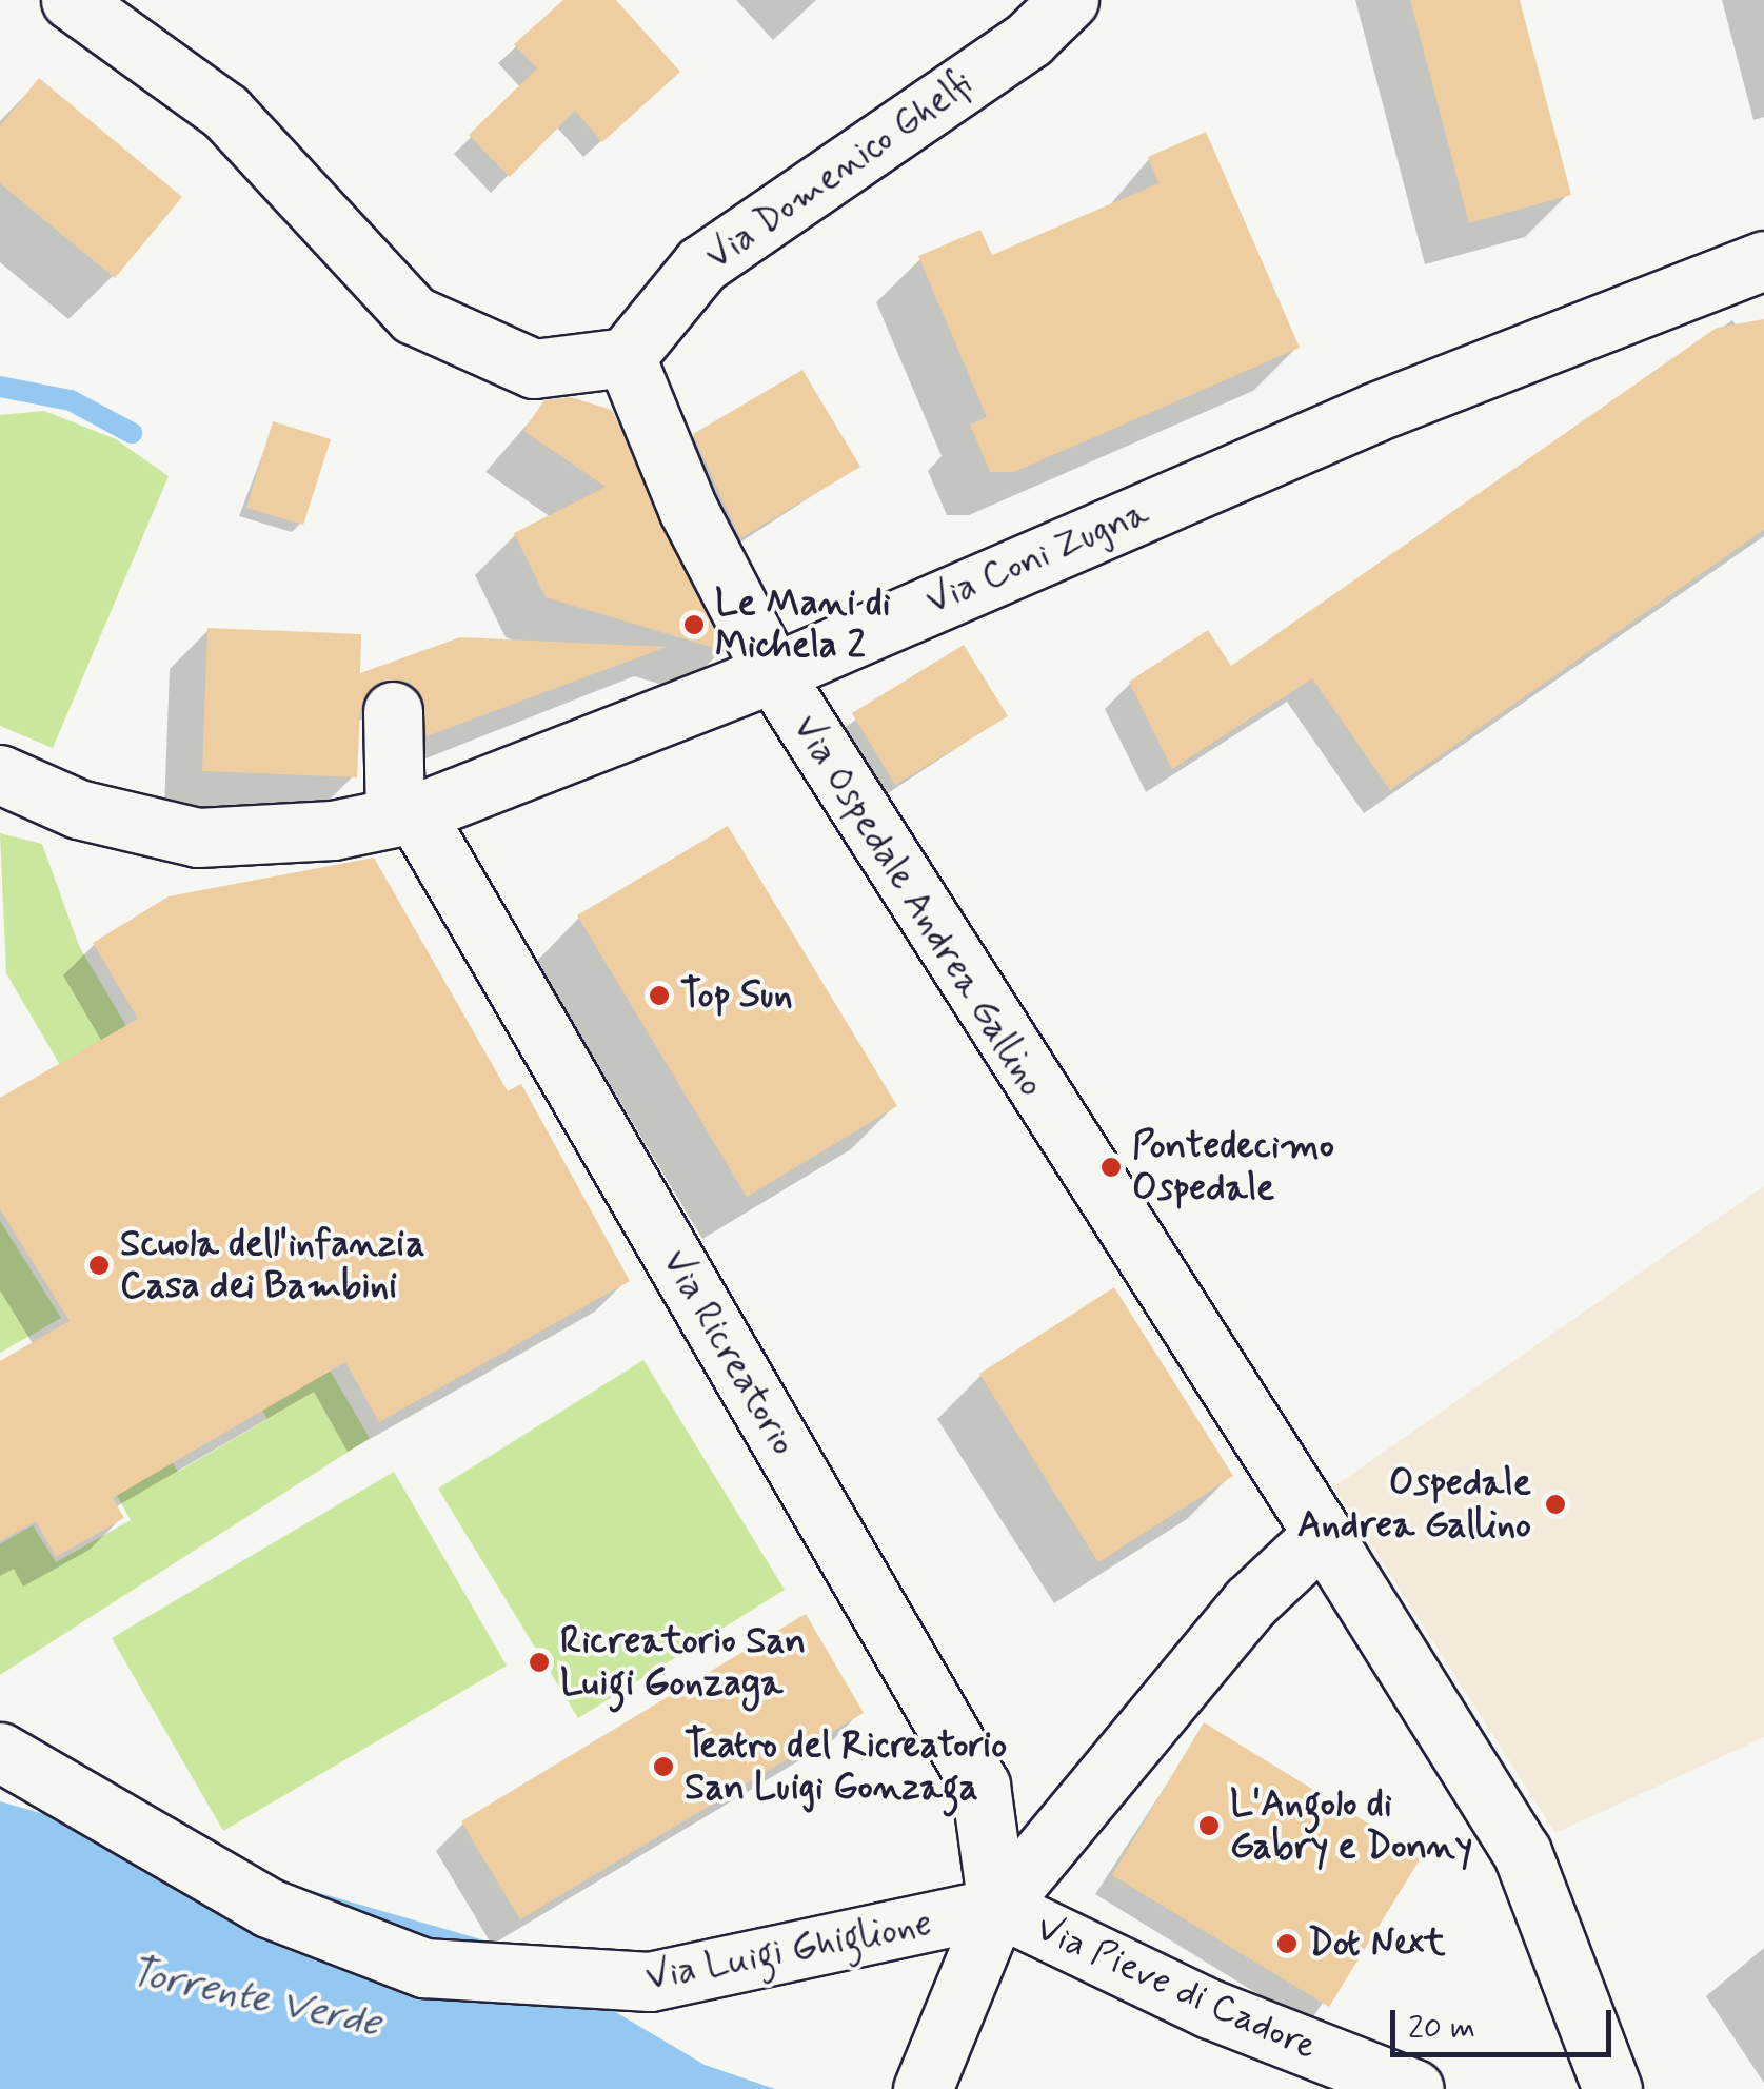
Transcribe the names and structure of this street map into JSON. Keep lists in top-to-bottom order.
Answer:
{
  "streets": {
    "street": [
      "Via Domenico Ghelfi",
      "Via Coni Zugna",
      "Via Ospedale Andrea Gallino",
      "Via Ricreatorio",
      "Via Luigi Ghiglione",
      "Via Pieve di Cadore"
    ]
  },
  "crossings": [
    ["Via Domenico Ghelfi", "Via Ospedale Andrea Gallino"],
    ["Via Coni Zugna", "Via Ospedale Andrea Gallino"],
    ["Via Coni Zugna", "Via Ricreatorio"],
    ["Via Ricreatorio", "Via Luigi Ghiglione"],
    ["Via Ricreatorio", "Via Pieve di Cadore"],
    ["Via Luigi Ghiglione", "Via Pieve di Cadore"]
  ],
  "water": ["Torrente Verde"],
  "places": [
    "Le Mani di Michela 2",
    "Top Sun",
    "Pontedecimo Ospedale",
    "Scuola dell'infanzia Casa dei Bambini",
    "Ospedale Andrea Gallino",
    "Ricreatorio San Luigi Gonzaga",
    "Teatro del Ricreatorio San Luigi Gonzaga",
    "L'Angolo di Gabry e Donny",
    "Dot Next"
  ],
  "scale_bar": "20 m"
}
